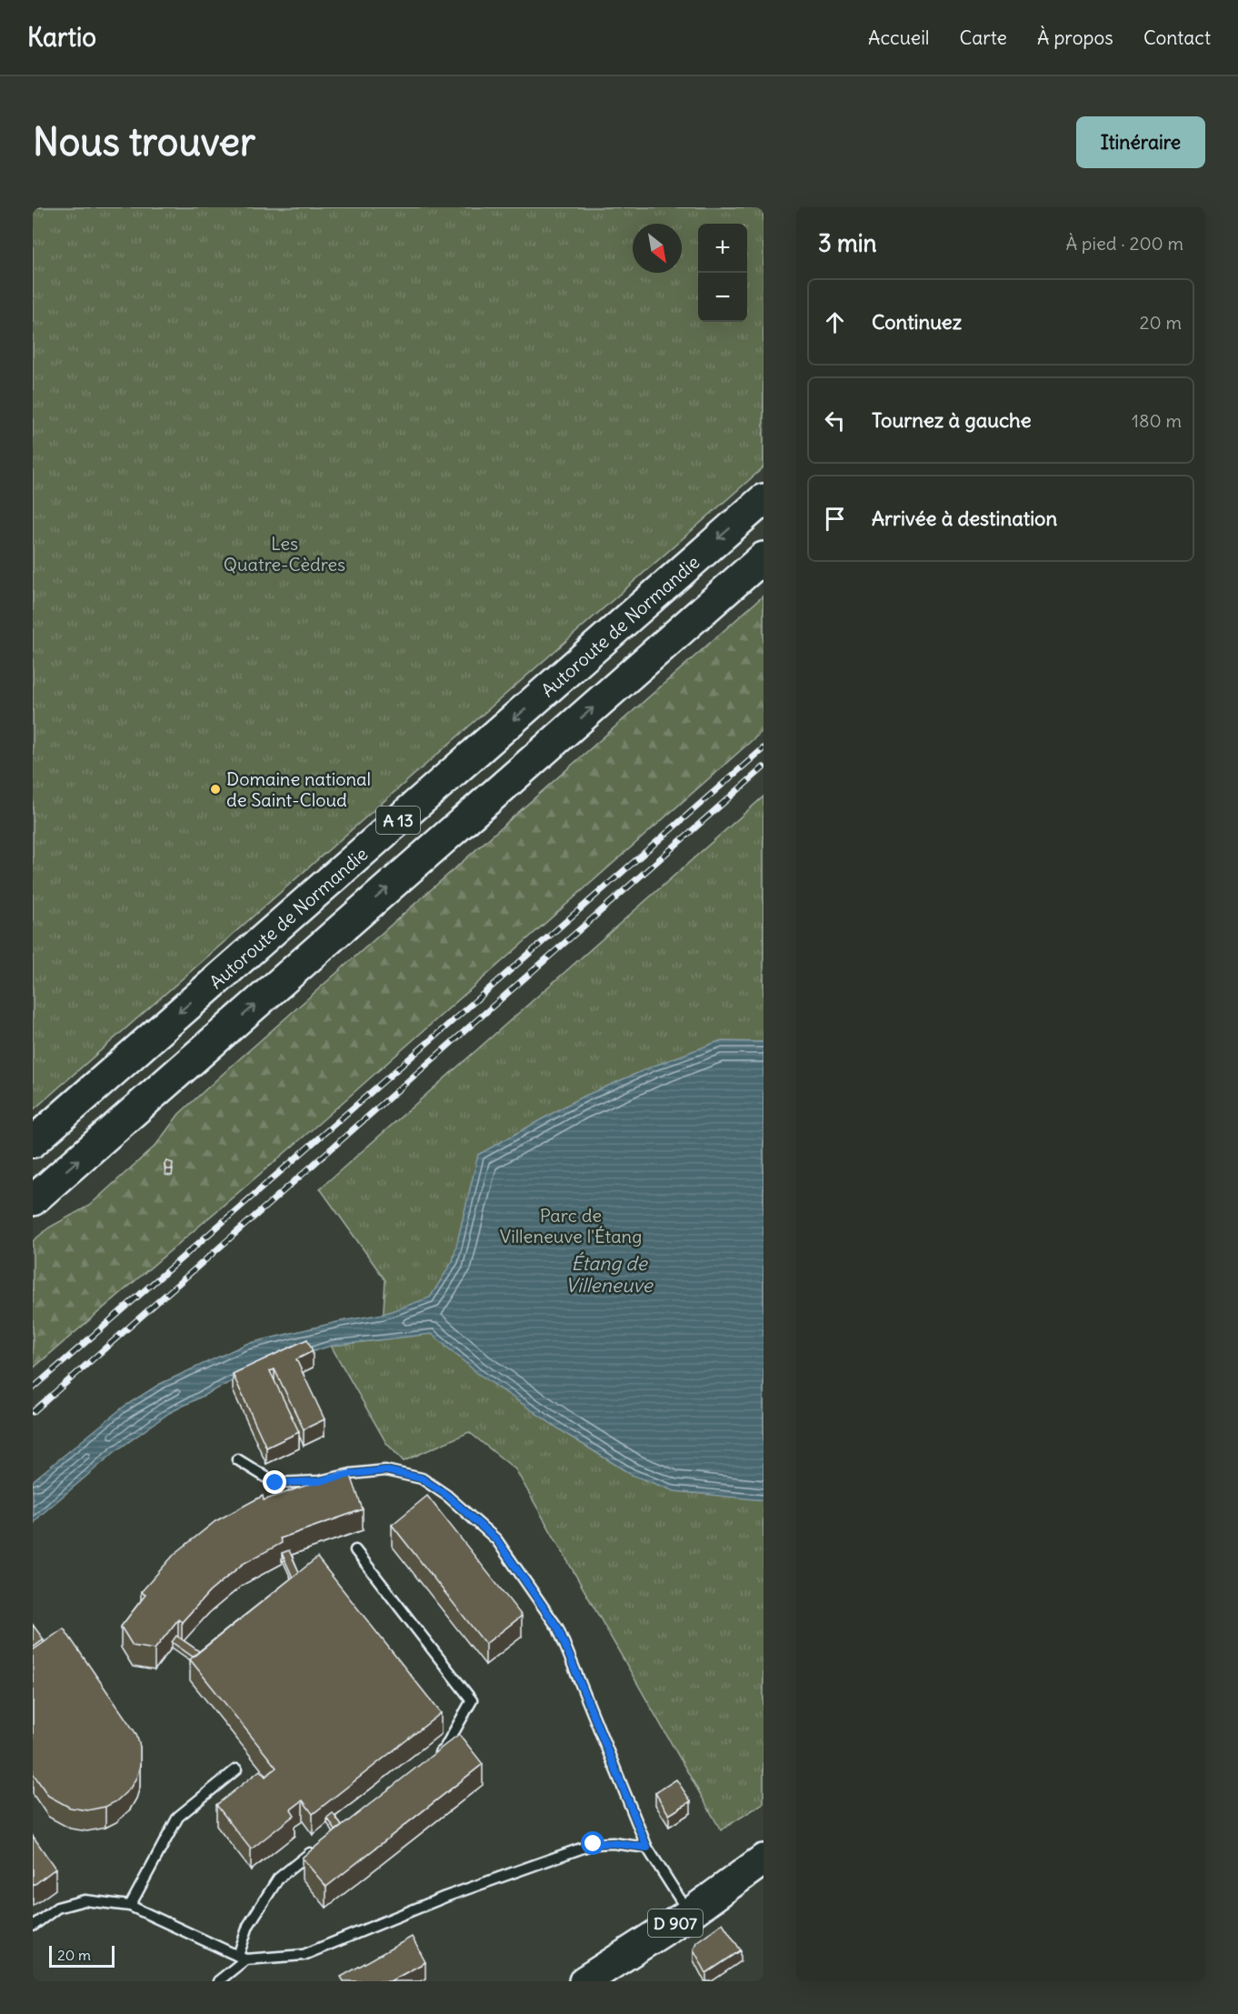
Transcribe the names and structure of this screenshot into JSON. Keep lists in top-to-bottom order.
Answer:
{
  "streets": {
    "main road": ["Autoroute de Normandie", "A 13", "D 907"]
  },
  "water": ["Étang de Villeneuve"],
  "parks": ["Les Quatre-Cèdres", "Parc de Villeneuve l'Étang"],
  "places": ["Domaine national de Saint-Cloud"],
  "scale_bar": "20 m",
  "north": "bottom right",
  "page": {
    "header": "Kartio",
    "nav": [
      "Accueil",
      "Carte",
      "À propos",
      "Contact"
    ],
    "buttons": "Itinéraire",
    "title": "Nous trouver",
    "heading": ["3 min", "À pied · 200 m"],
    "map_buttons": ["+", "−"],
    "list": [
      ["Continuez", "20 m"],
      ["Tournez à gauche", "180 m"],
      "Arrivée à destination"
    ],
    "scale": "20 m"
  }
}
